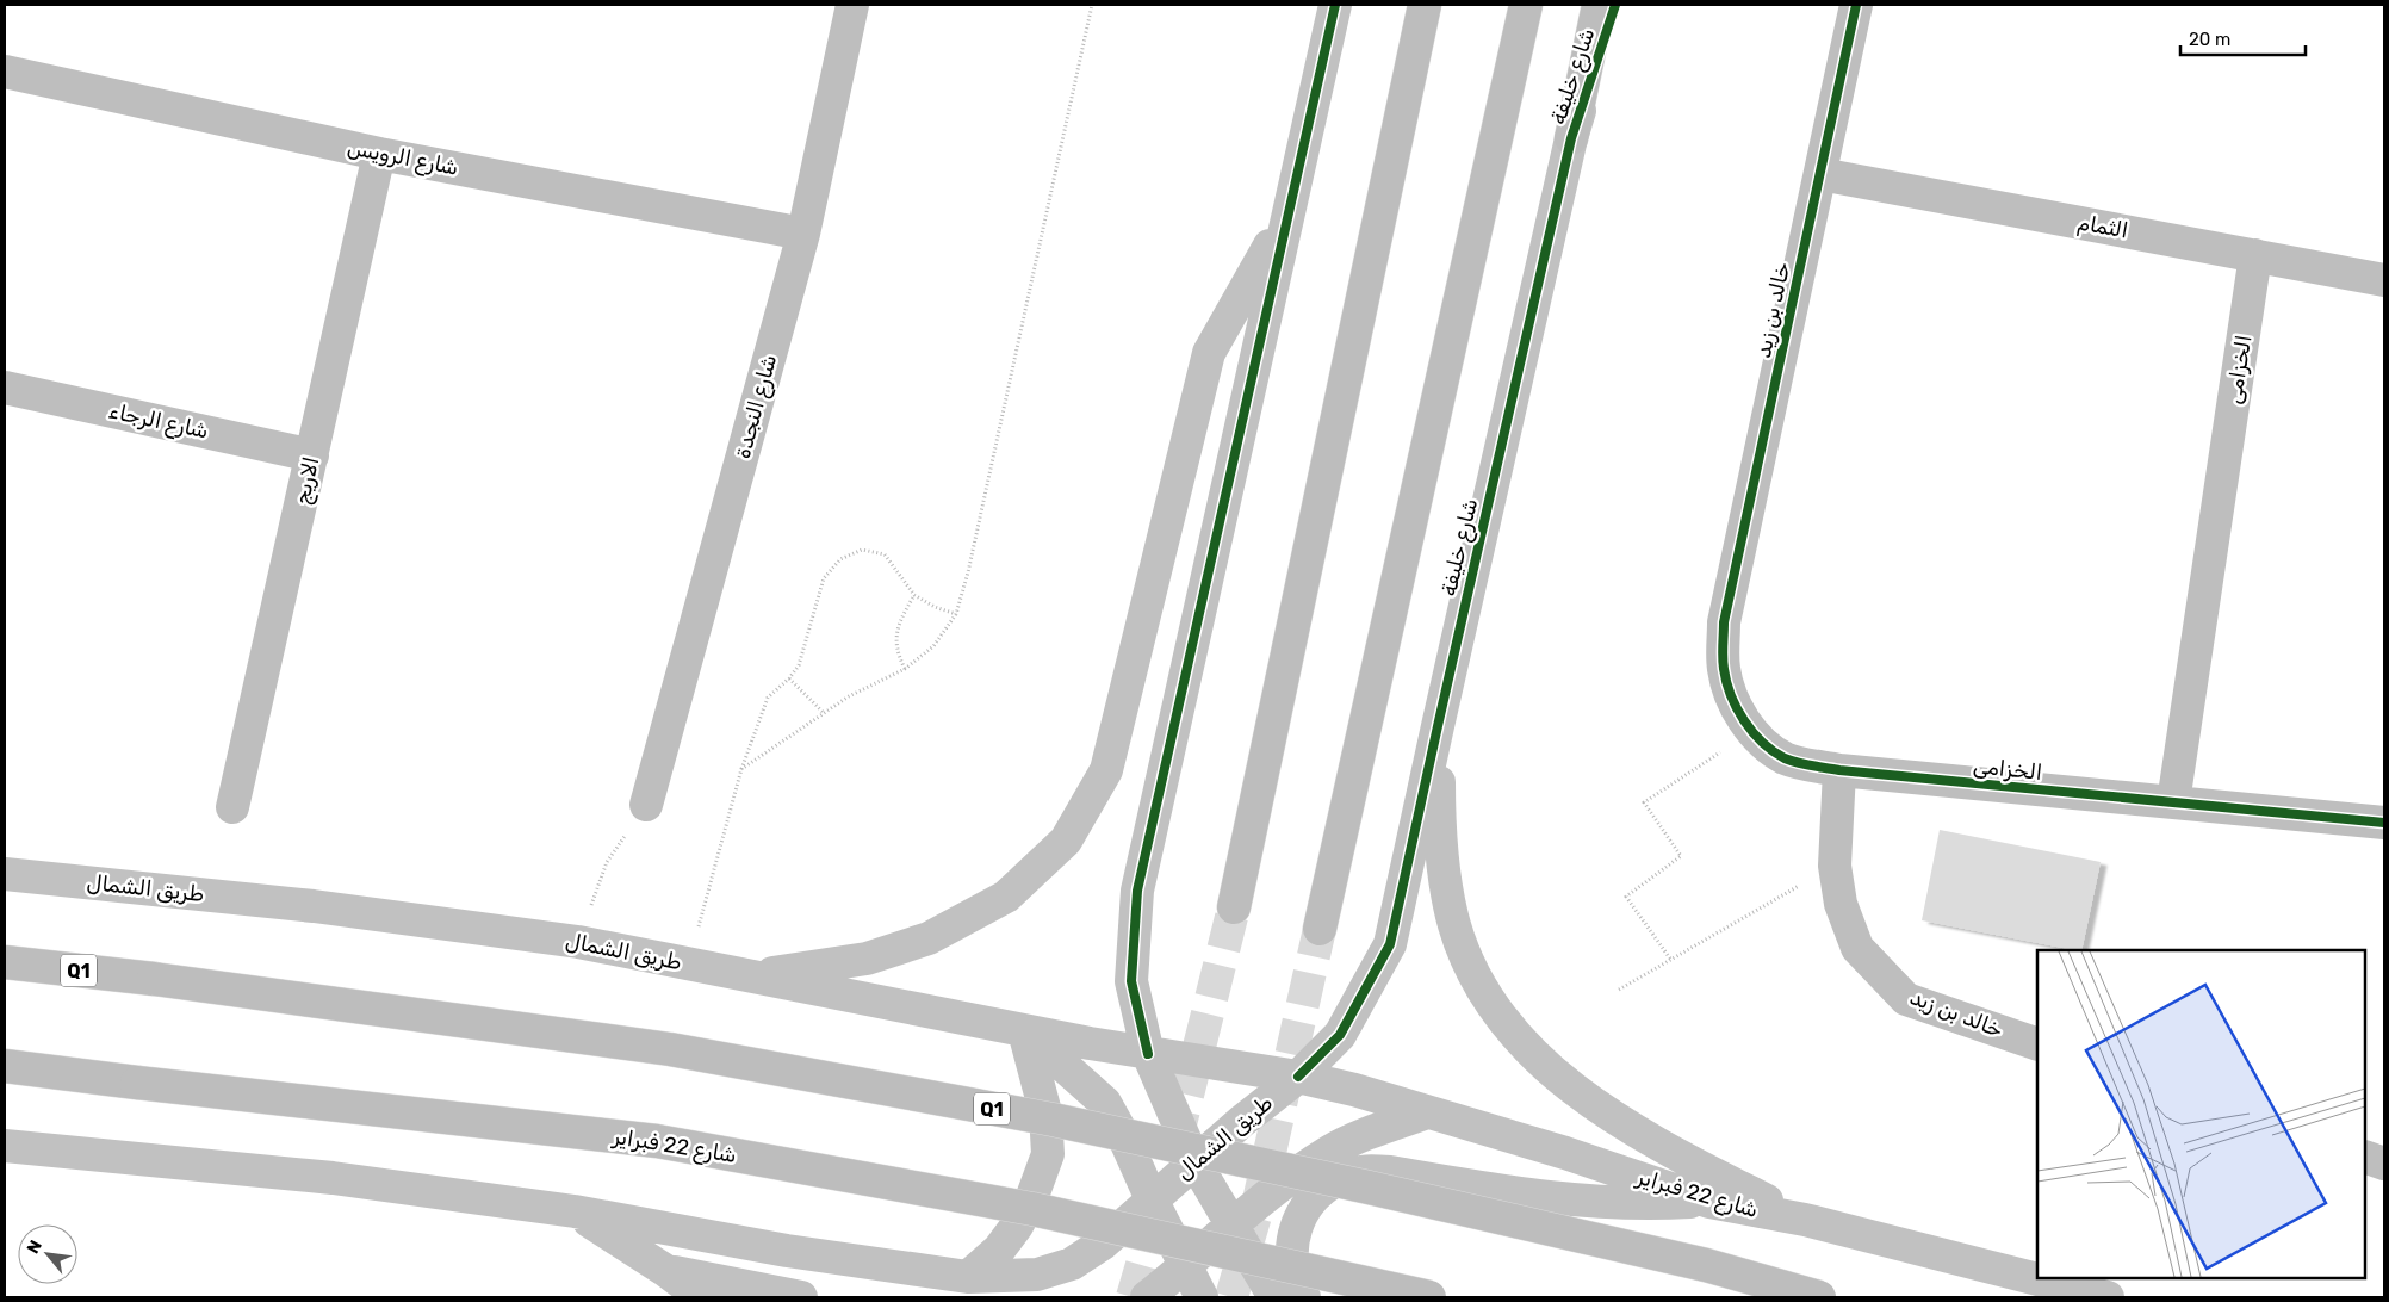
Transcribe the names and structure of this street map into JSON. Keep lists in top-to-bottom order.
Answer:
{
  "streets": {
    "main road": [
      "شارع خليفة",
      "طريق الشمال",
      "Q1",
      "شارع 22 فبراير"
    ],
    "street": [
      "شارع الرويس",
      "الثمام",
      "خالد بن زيد",
      "الخزامى",
      "شارع النجدة",
      "شارع الرجاء",
      "الاريج"
    ]
  },
  "crossings": [
    ["شارع خليفة", "طريق الشمال"],
    ["شارع خليفة", "شارع 22 فبراير"],
    ["شارع الرويس", "شارع النجدة"],
    ["شارع الرويس", "الاريج"],
    ["الثمام", "خالد بن زيد"],
    ["الثمام", "الخزامى"],
    ["خالد بن زيد", "الخزامى"],
    ["شارع الرجاء", "الاريج"],
    ["طريق الشمال", "شارع 22 فبراير"]
  ],
  "scale_bar": "20 m",
  "north": "top left"
}
